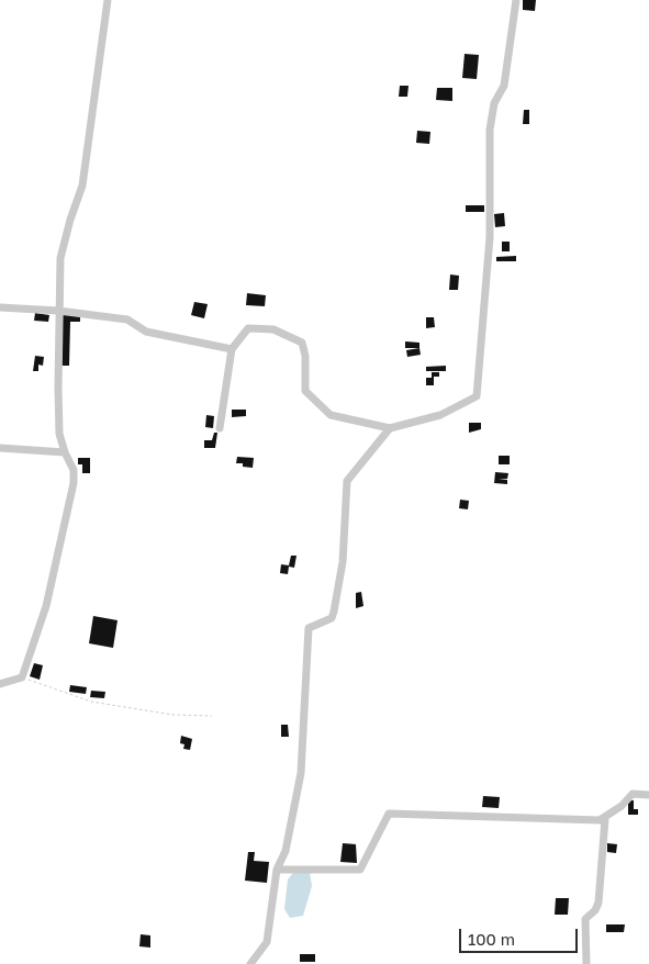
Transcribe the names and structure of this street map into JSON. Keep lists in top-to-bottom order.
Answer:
{
  "scale_bar": "100 m"
}
